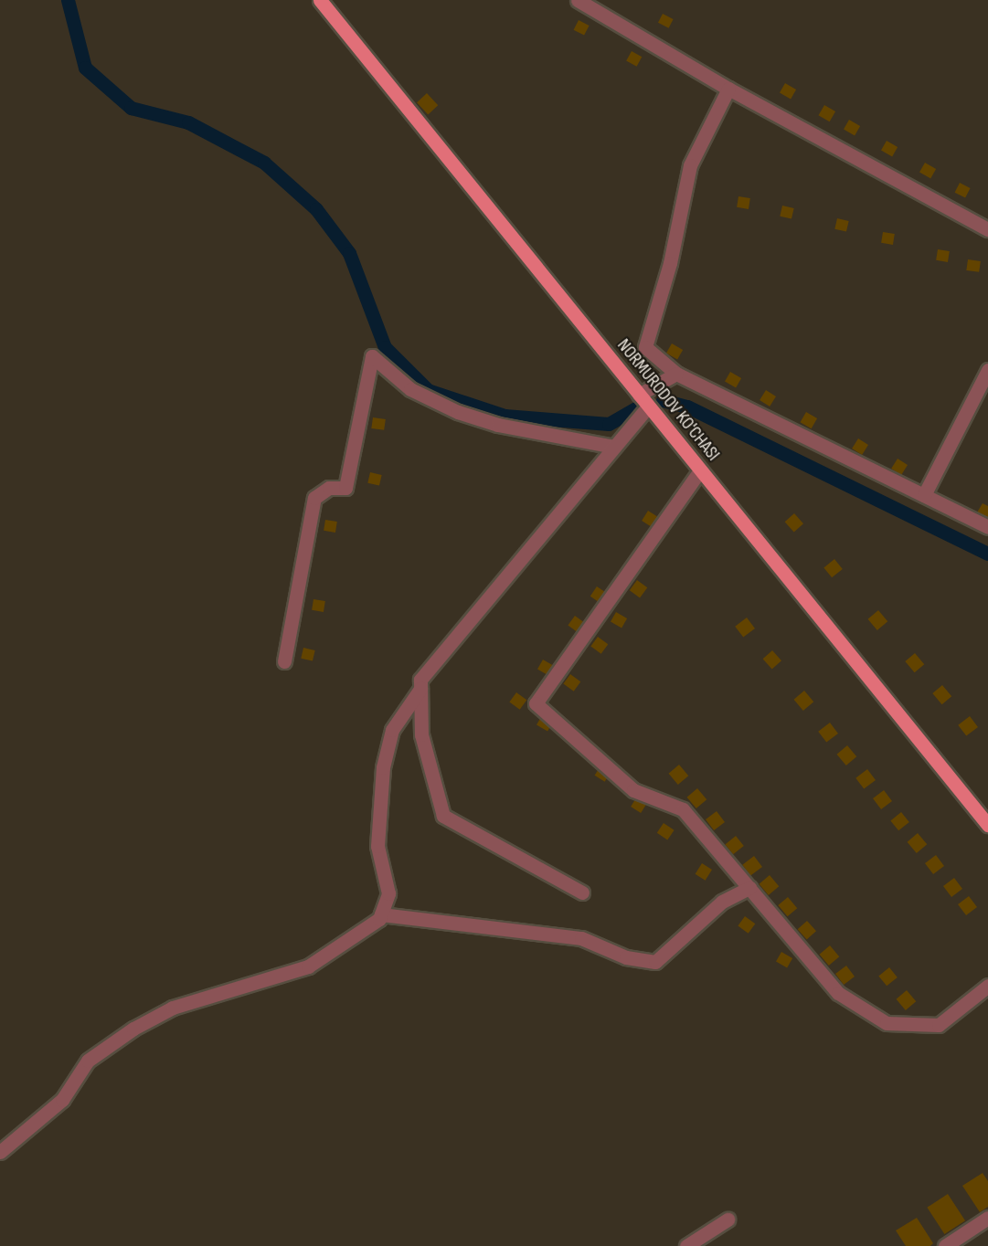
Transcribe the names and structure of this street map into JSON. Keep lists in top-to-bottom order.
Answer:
{
  "streets": {
    "main road": ["NORMURODOV KO'CHASI"]
  }
}
